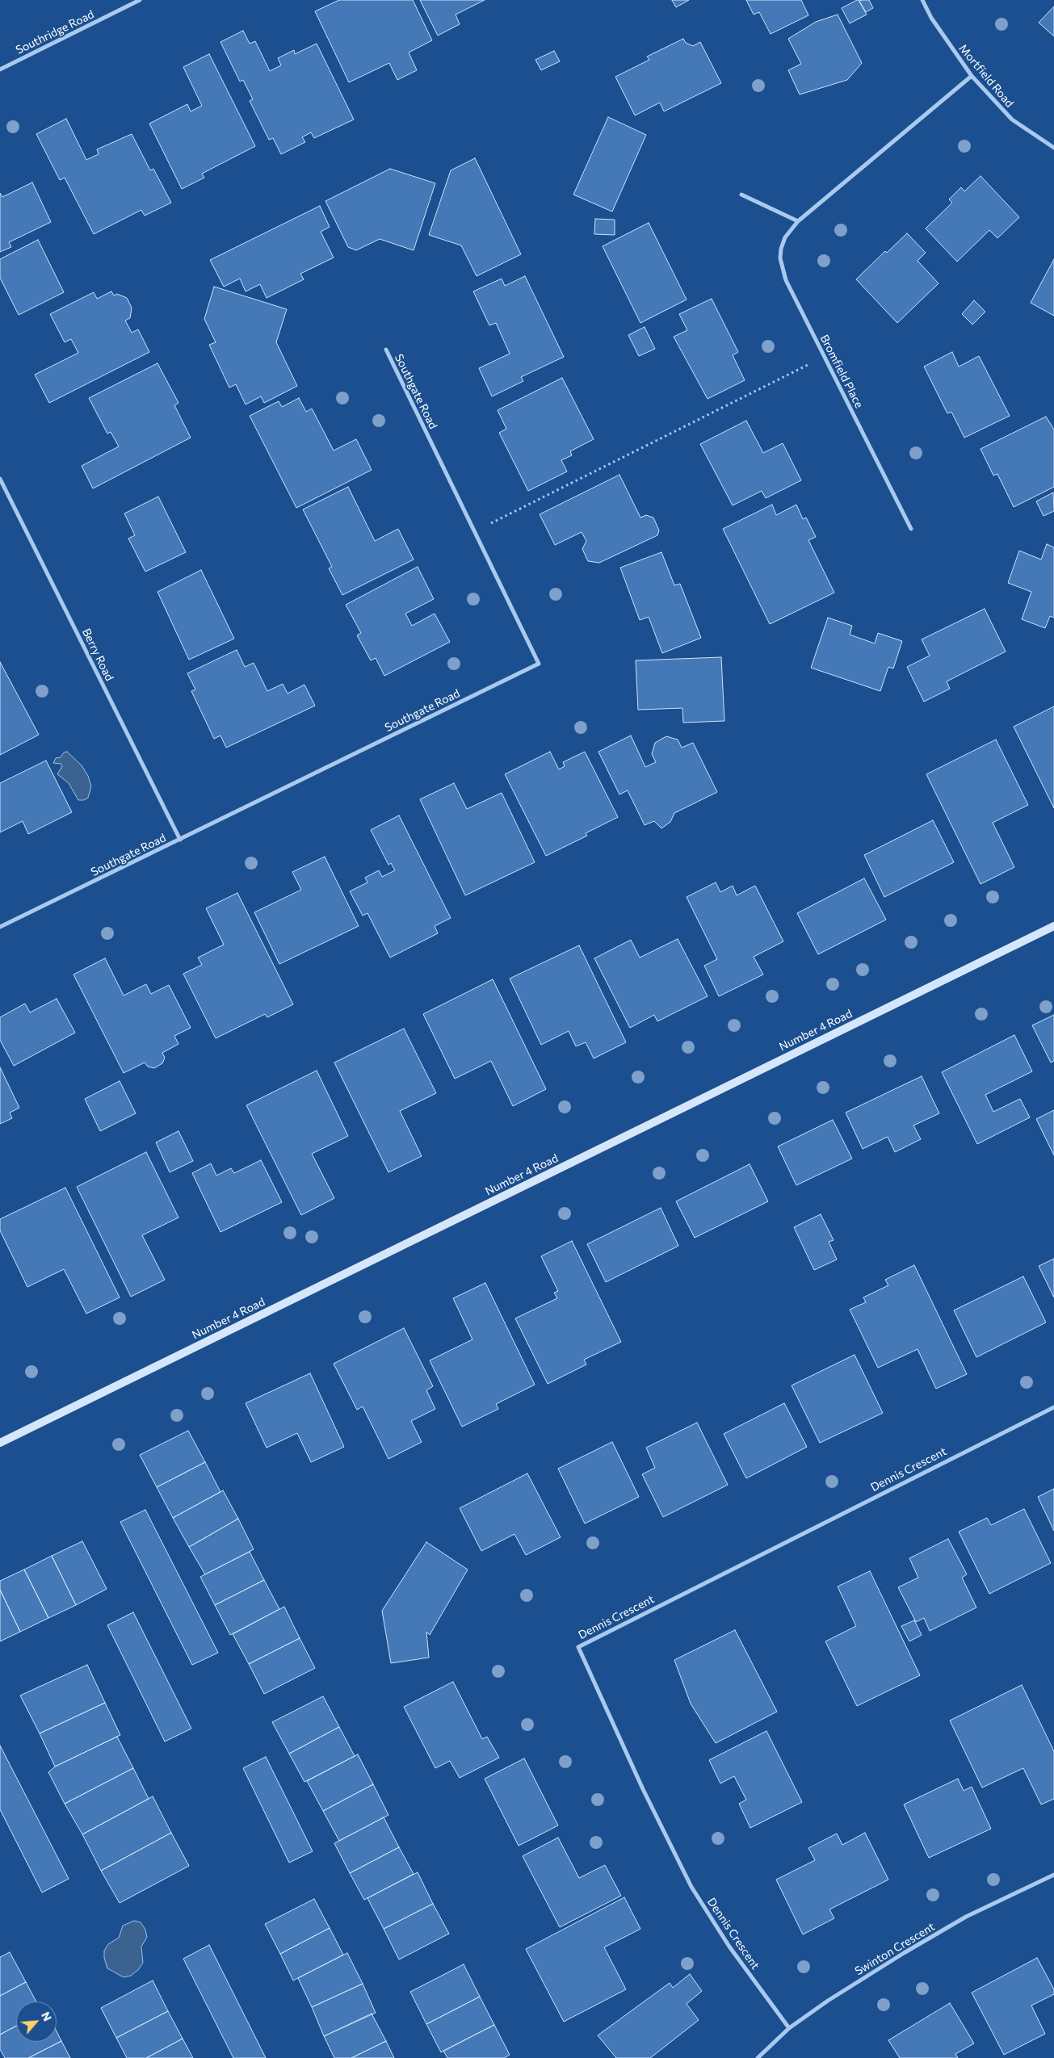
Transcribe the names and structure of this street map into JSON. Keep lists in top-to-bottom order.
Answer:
{
  "streets": {
    "main road": ["Number 4 Road"],
    "street": [
      "Southridge Road",
      "Mortfield Road",
      "Bromfield Place",
      "Southgate Road",
      "Berry Road",
      "Dennis Crescent",
      "Swinton Crescent"
    ]
  },
  "crossings": [
    ["Mortfield Road", "Bromfield Place"],
    ["Southgate Road", "Berry Road"],
    ["Dennis Crescent", "Swinton Crescent"]
  ],
  "north": "top right"
}
